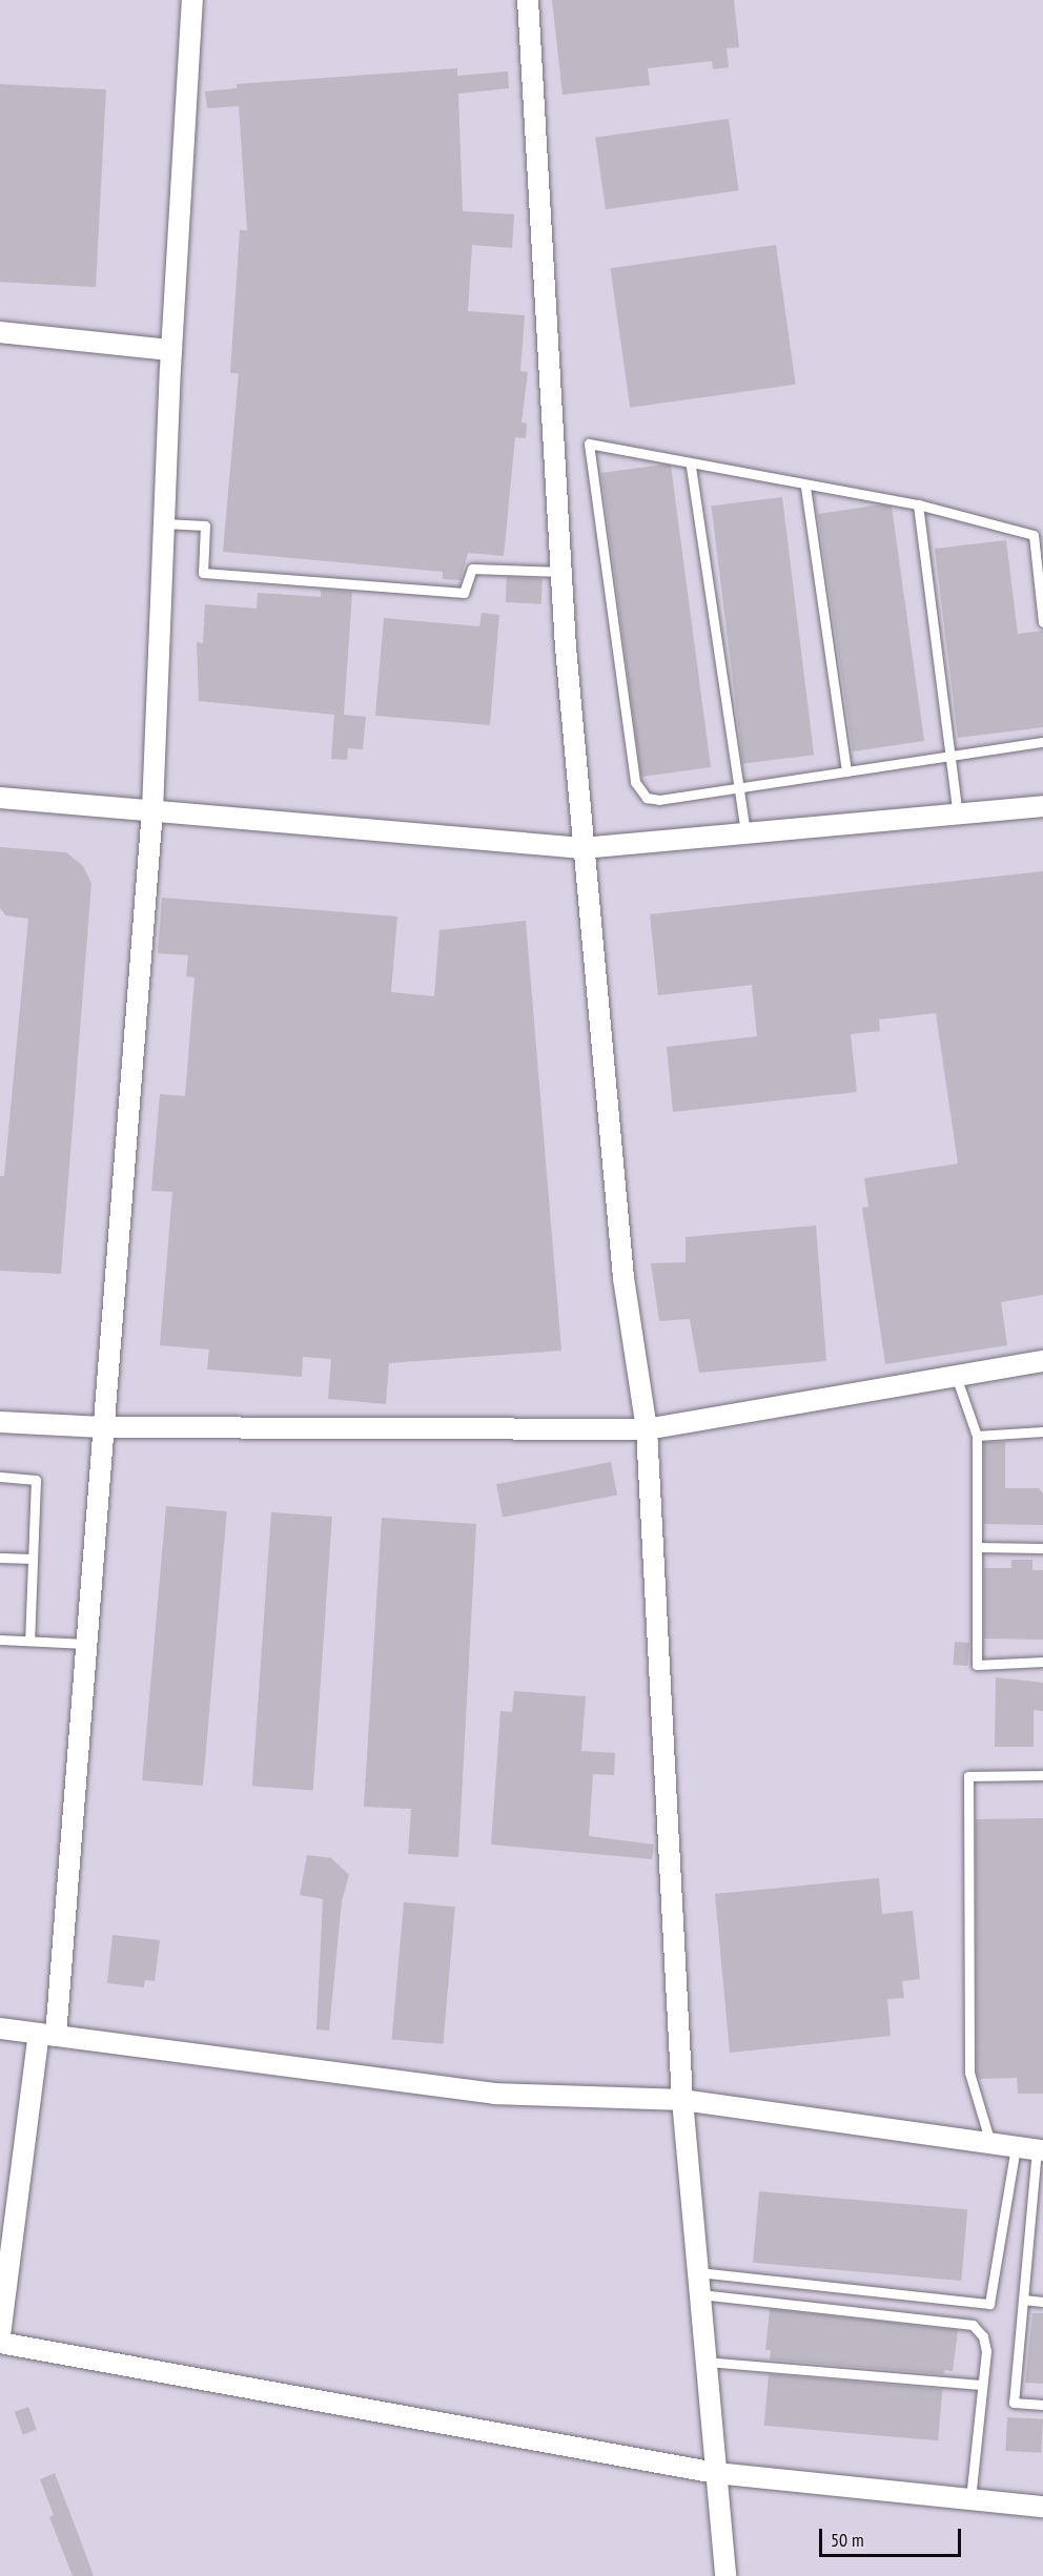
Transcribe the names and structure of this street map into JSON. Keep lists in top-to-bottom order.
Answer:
{
  "scale_bar": "50 m"
}
